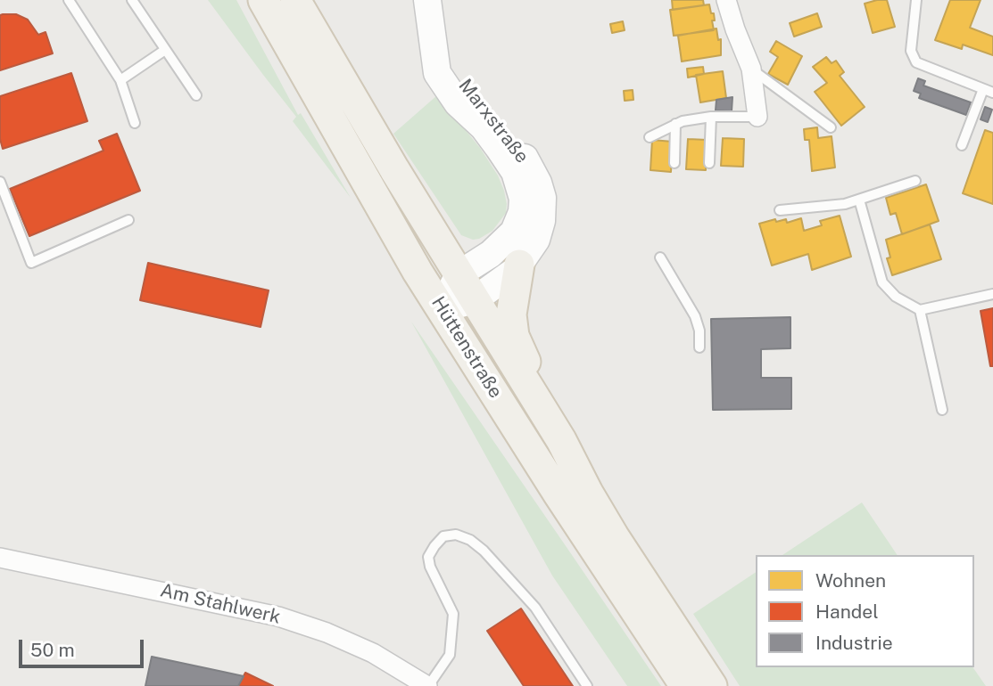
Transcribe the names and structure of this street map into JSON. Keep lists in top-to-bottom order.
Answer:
{
  "streets": {
    "main road": ["Hüttenstraße"],
    "street": ["Marxstraße", "Am Stahlwerk"]
  },
  "crossings": [
    ["Marxstraße", "Hüttenstraße"]
  ],
  "legend": ["Wohnen", "Handel", "Industrie"],
  "scale_bar": "50 m"
}
